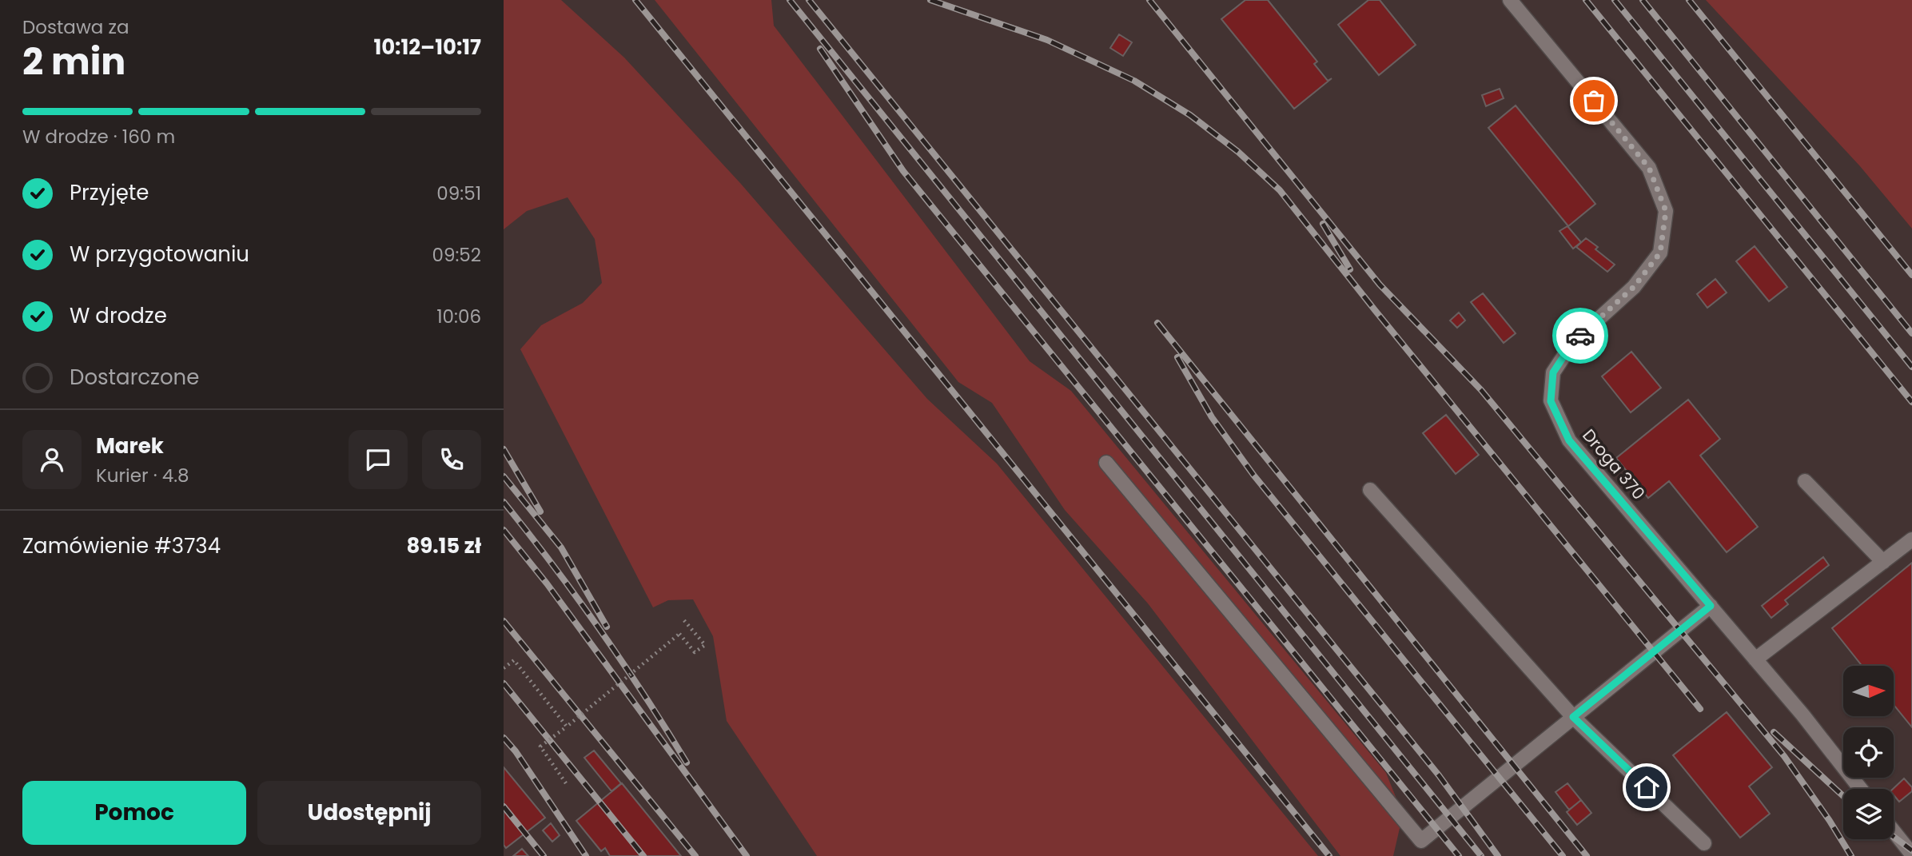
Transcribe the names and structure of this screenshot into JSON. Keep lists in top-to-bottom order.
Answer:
{
  "streets": {
    "lane": ["Droga 370"]
  },
  "north": "right",
  "page": {
    "heading": ["2 min", "Dostawa za", "10:12–10:17"],
    "panel": [
      "Marek",
      "Kurier · 4.8",
      "Zamówienie #3734",
      "89.15 zł"
    ],
    "bar": "W drodze · 160 m",
    "list": [
      ["Przyjęte", "09:51"],
      ["W przygotowaniu", "09:52"],
      ["W drodze", "10:06"],
      "Dostarczone"
    ],
    "buttons": ["Pomoc", "Udostępnij"]
  }
}
